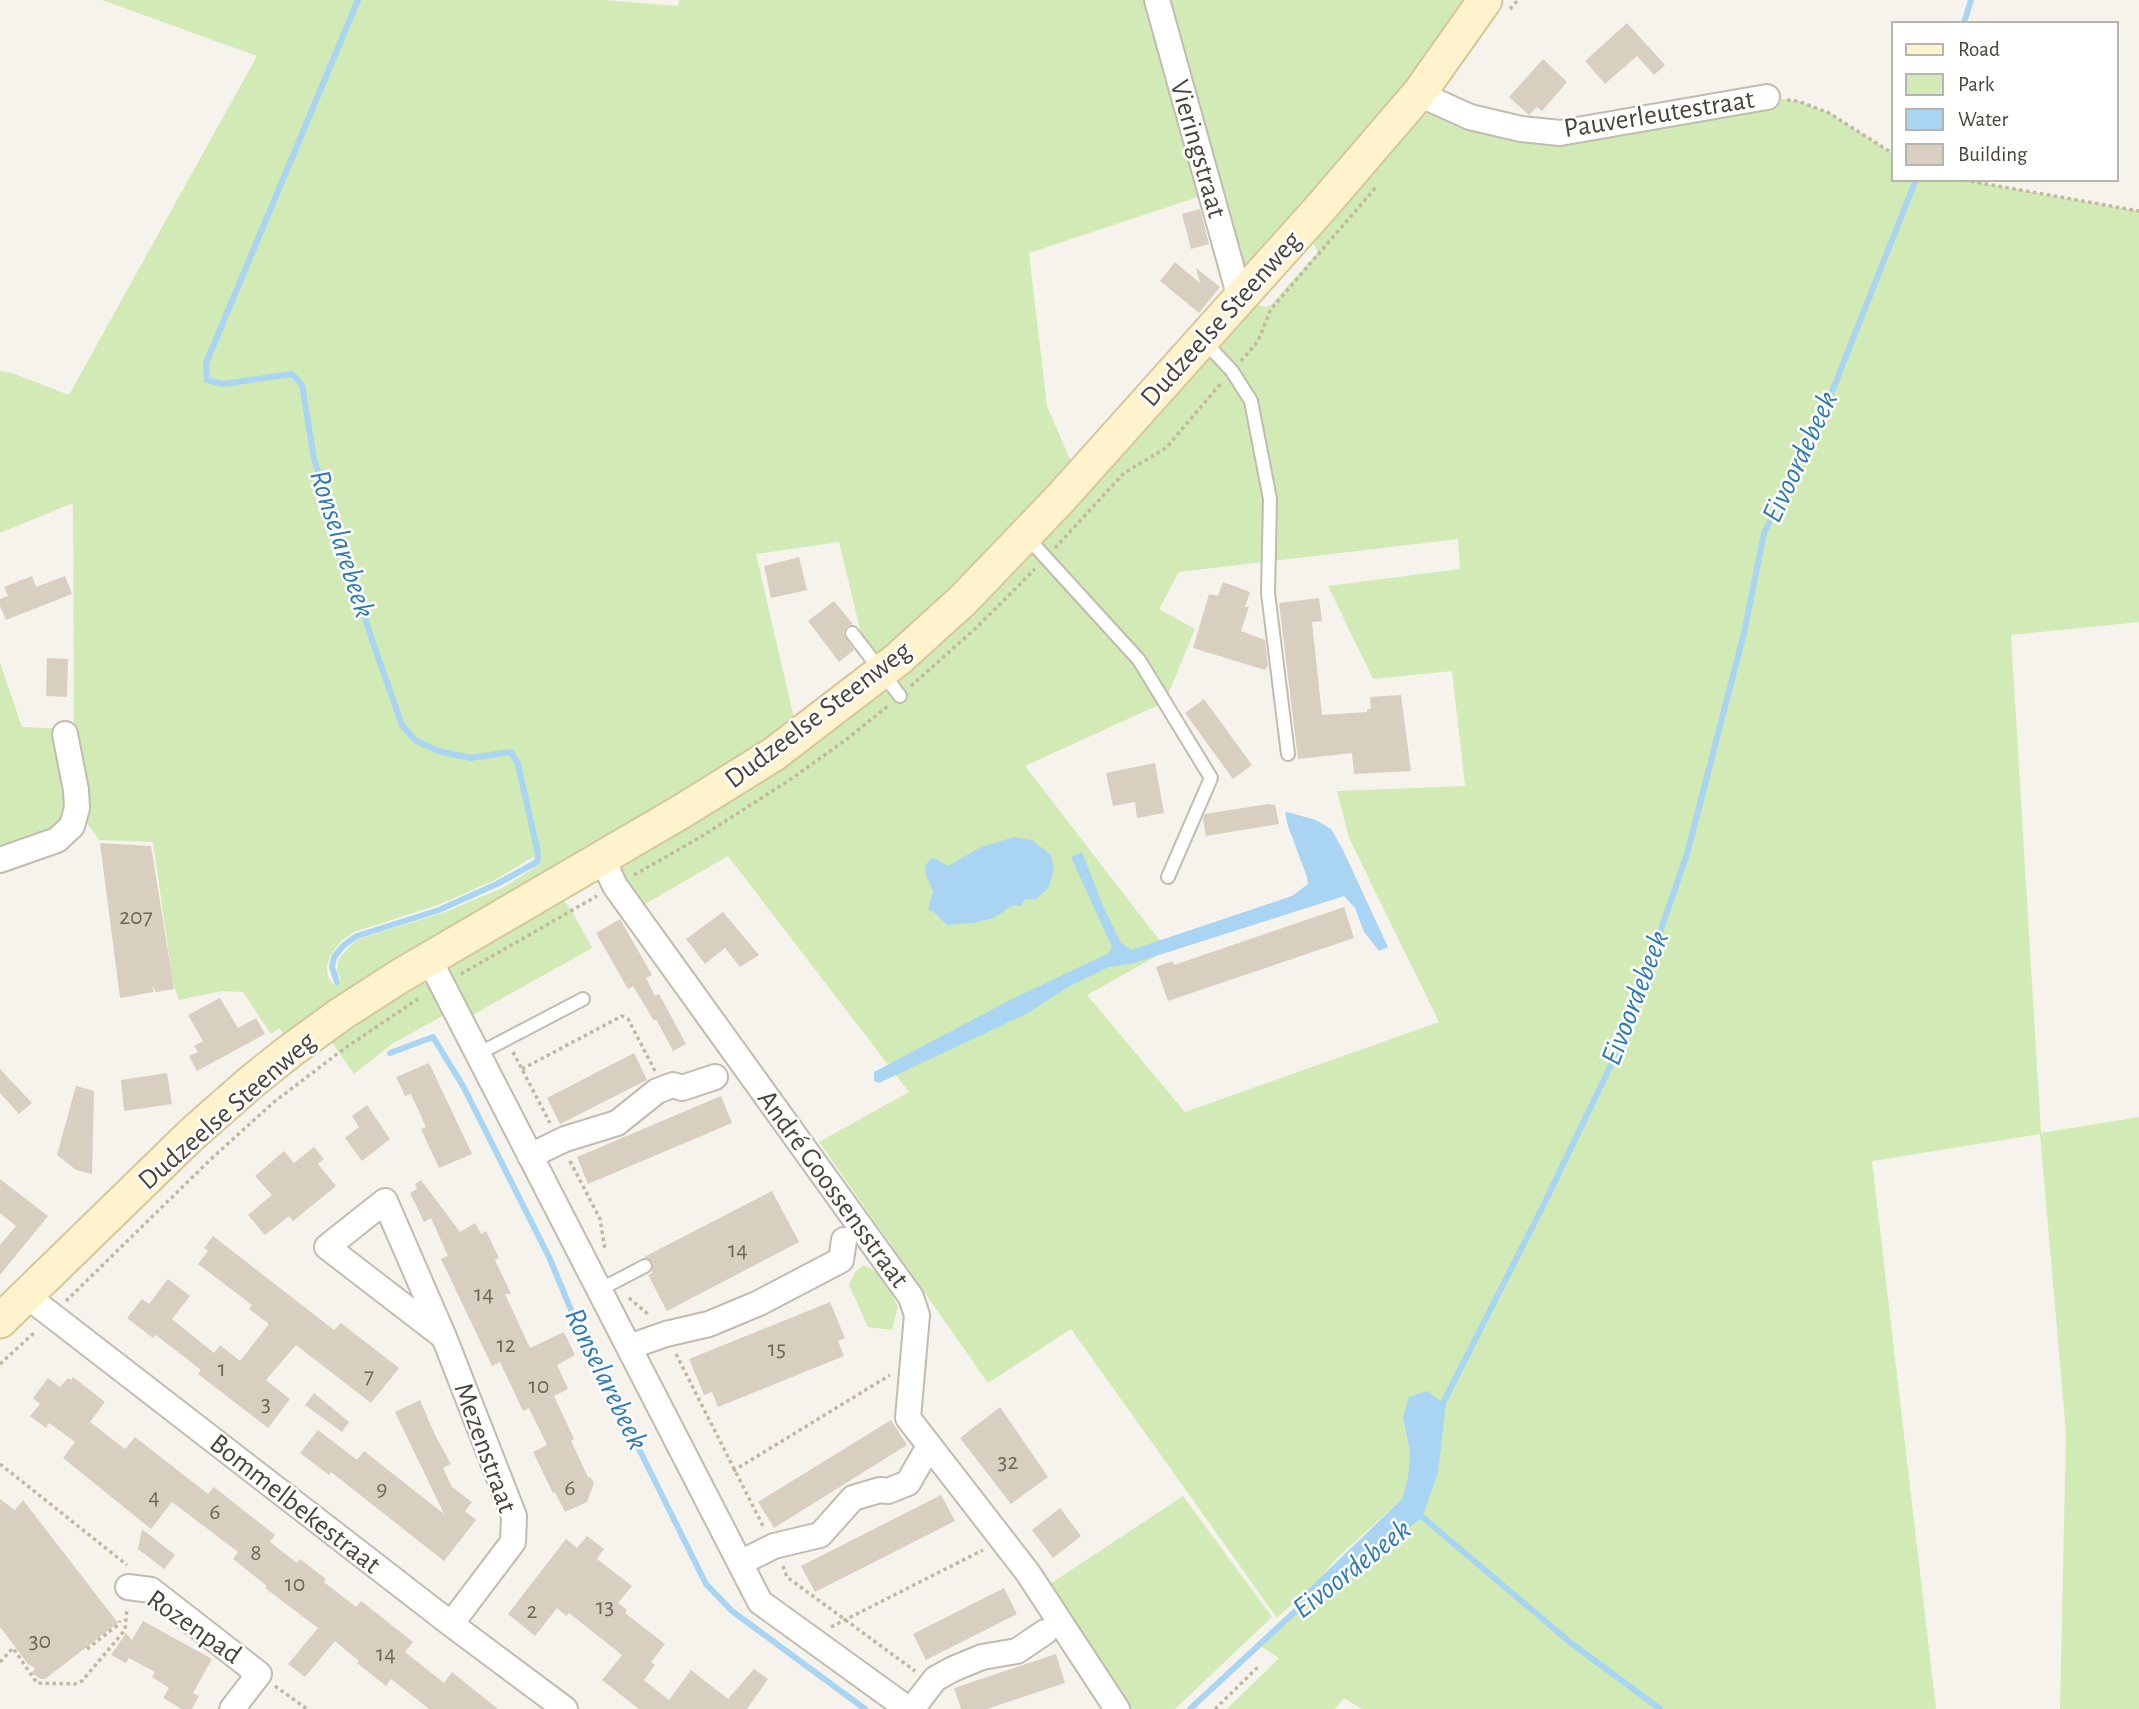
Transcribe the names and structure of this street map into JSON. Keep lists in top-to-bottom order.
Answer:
{
  "streets": {
    "main road": ["Dudzeelse Steenweg"],
    "street": [
      "Pauverleutestraat",
      "Vieringstraat",
      "André Goossensstraat",
      "Mezenstraat",
      "Bommelbekestraat",
      "Rozenpad"
    ]
  },
  "crossings": [
    ["Pauverleutestraat", "Dudzeelse Steenweg"],
    ["Vieringstraat", "Dudzeelse Steenweg"],
    ["Dudzeelse Steenweg", "André Goossensstraat"],
    ["Dudzeelse Steenweg", "Bommelbekestraat"],
    ["Mezenstraat", "Bommelbekestraat"]
  ],
  "water": ["Eivoordebeek", "Ronselarebeek"],
  "house_numbers": [
    "207",
    "14",
    "14",
    "12",
    "15",
    "1",
    "7",
    "10",
    "3",
    "32",
    "6",
    "9",
    "4",
    "6",
    "8",
    "10",
    "13",
    "2",
    "30",
    "14"
  ],
  "legend": [
    "Road",
    "Park",
    "Water",
    "Building"
  ]
}
